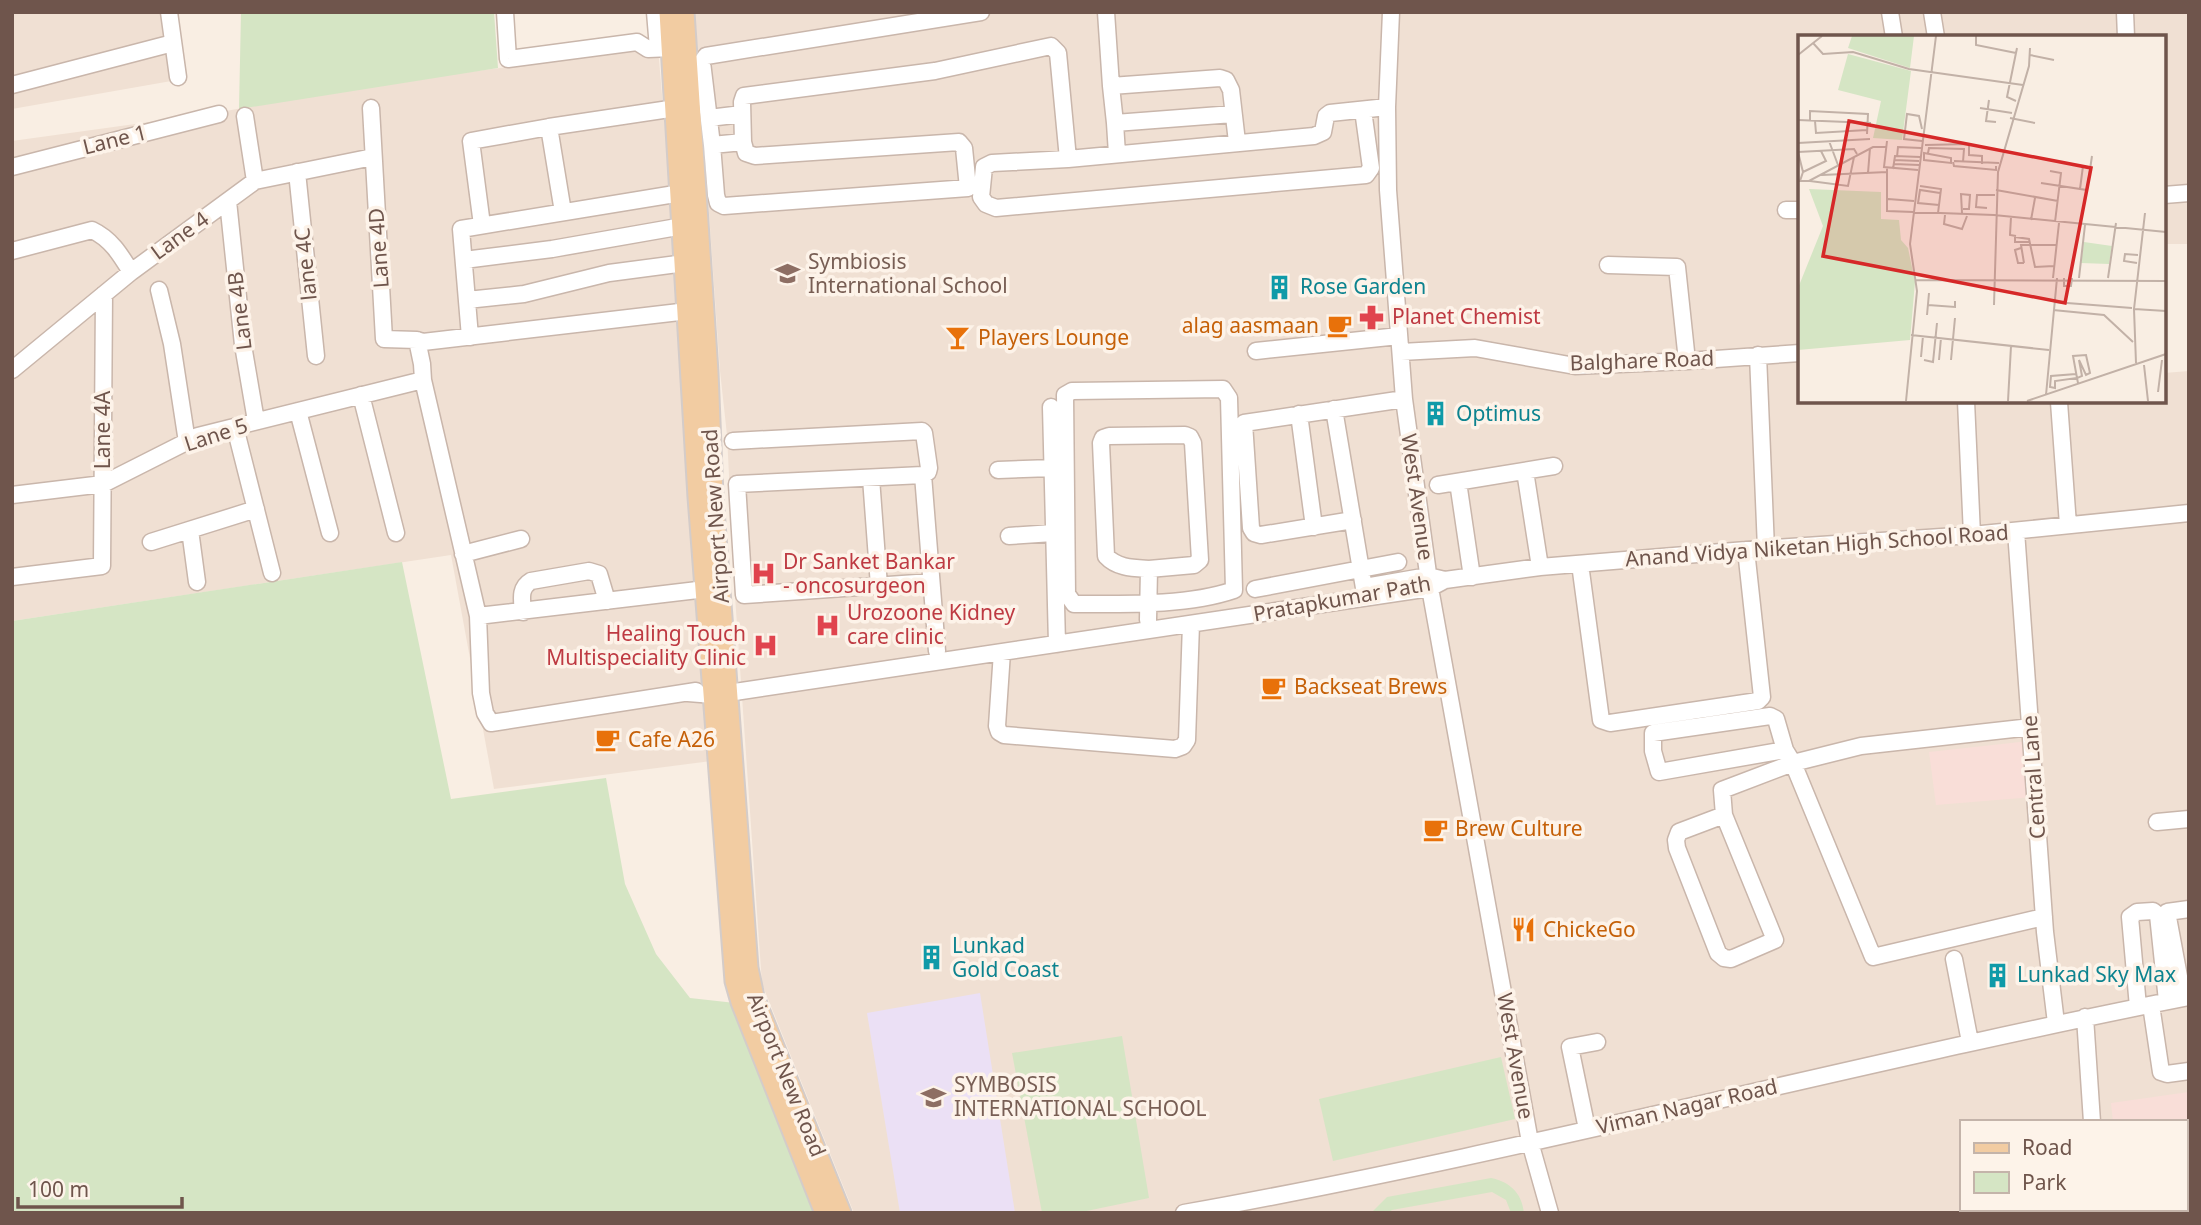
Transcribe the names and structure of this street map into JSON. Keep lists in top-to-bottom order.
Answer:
{
  "streets": {
    "main road": ["Airport New Road"],
    "street": [
      "Lane 1",
      "Lane 4",
      "Lane 4D",
      "lane 4C",
      "Lane 4B",
      "Balghare Road",
      "Lane 4A",
      "Lane 5",
      "West Avenue",
      "Anand Vidya Niketan High School Road",
      "Pratapkumar Path",
      "Central Lane",
      "Viman Nagar Road"
    ]
  },
  "crossings": [
    ["Lane 4", "Lane 4D"],
    ["Lane 4", "lane 4C"],
    ["Lane 4", "Lane 4B"],
    ["Lane 4", "Lane 4A"],
    ["Lane 4B", "Lane 5"],
    ["Balghare Road", "West Avenue"],
    ["Lane 4A", "Lane 5"],
    ["West Avenue", "Pratapkumar Path"],
    ["West Avenue", "Viman Nagar Road"],
    ["Airport New Road", "Pratapkumar Path"],
    ["Anand Vidya Niketan High School Road", "Pratapkumar Path"],
    ["Anand Vidya Niketan High School Road", "Central Lane"],
    ["Central Lane", "Viman Nagar Road"]
  ],
  "places": {
    "school or university": ["Symbiosis International School", "SYMBOSIS INTERNATIONAL SCHOOL"],
    "building": [
      "Rose Garden",
      "Optimus",
      "Lunkad Gold Coast",
      "Lunkad Sky Max"
    ],
    "pharmacy": ["Planet Chemist"],
    "cafe": [
      "alag aasmaan",
      "Backseat Brews",
      "Cafe A26",
      "Brew Culture"
    ],
    "bar": ["Players Lounge"],
    "hospital": ["Dr Sanket Bankar - oncosurgeon", "Urozoone Kidney care clinic", "Healing Touch Multispeciality Clinic"],
    "restaurant": ["ChickeGo"]
  },
  "legend": ["Road", "Park"],
  "scale_bar": "100 m"
}
